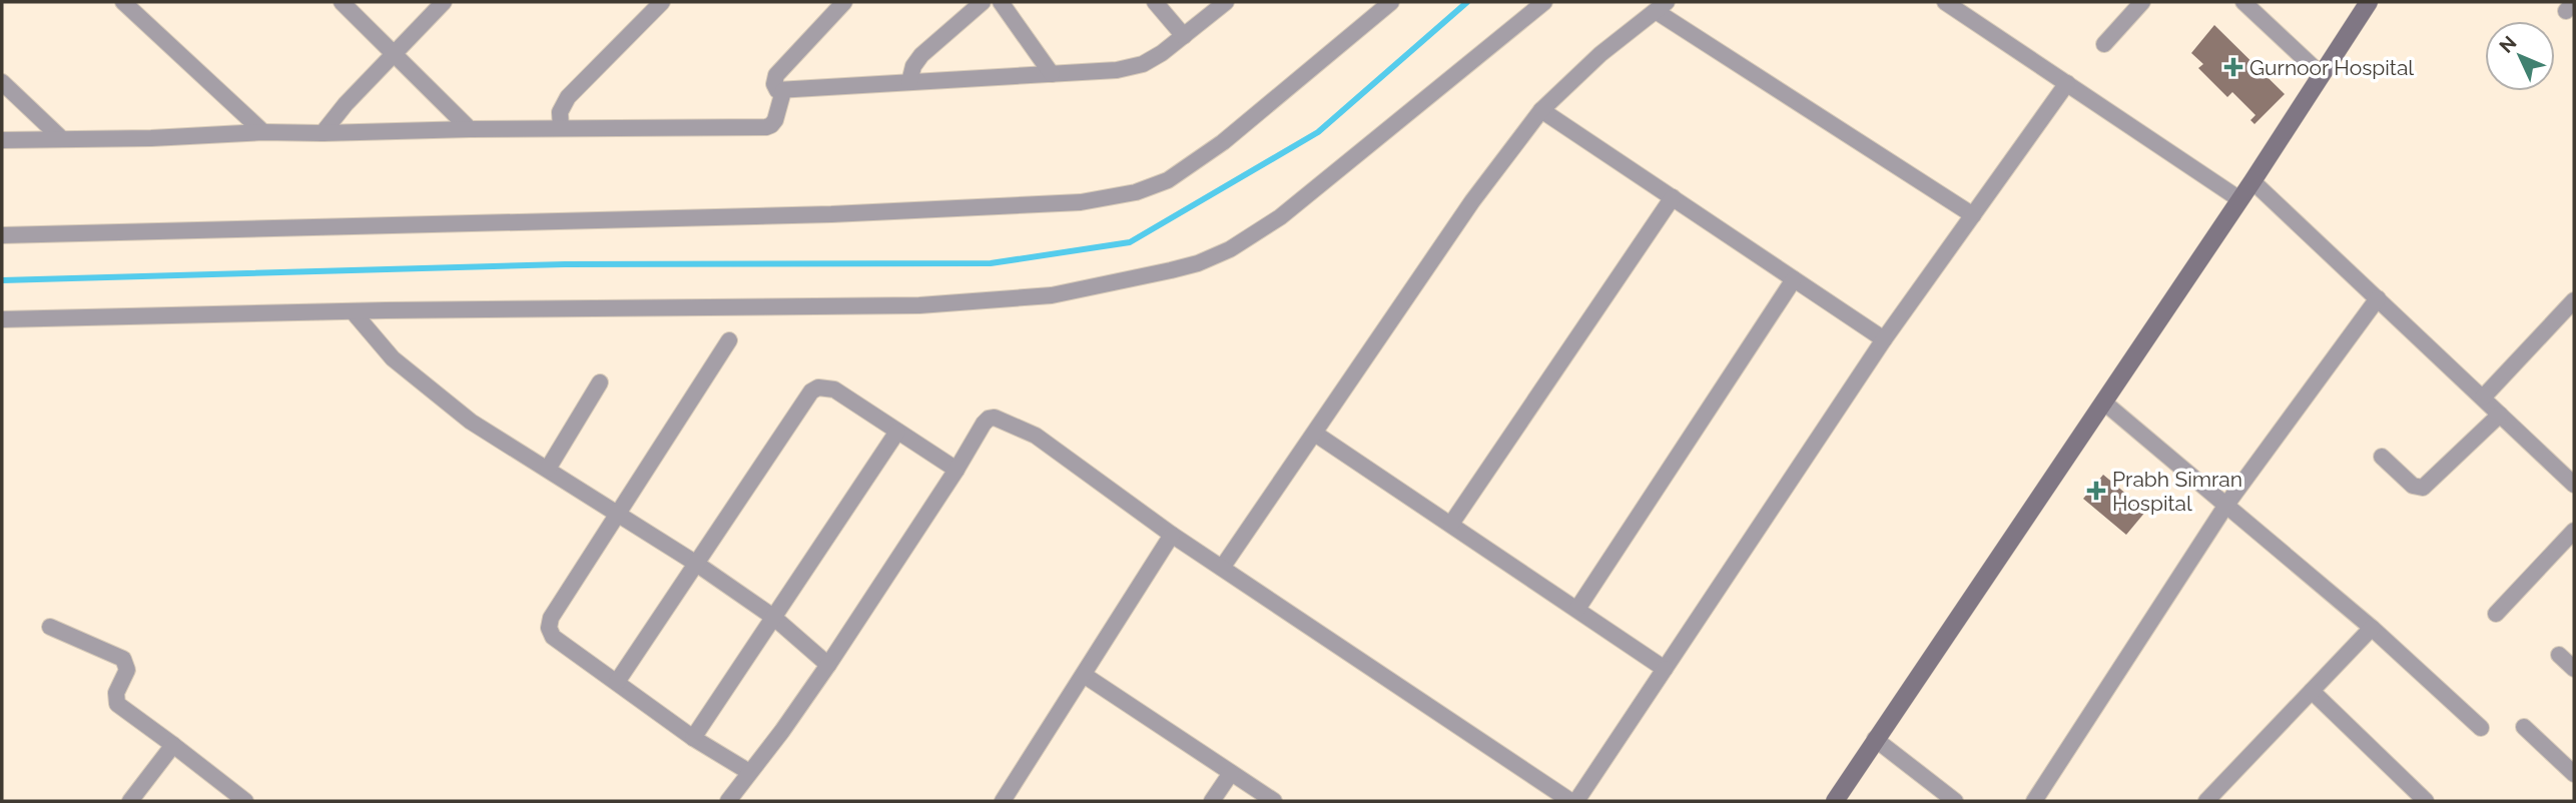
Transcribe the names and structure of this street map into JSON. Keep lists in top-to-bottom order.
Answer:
{
  "places": {
    "health": ["Gurnoor Hospital", "Prabh Simran Hospital"]
  },
  "north": "top left"
}
